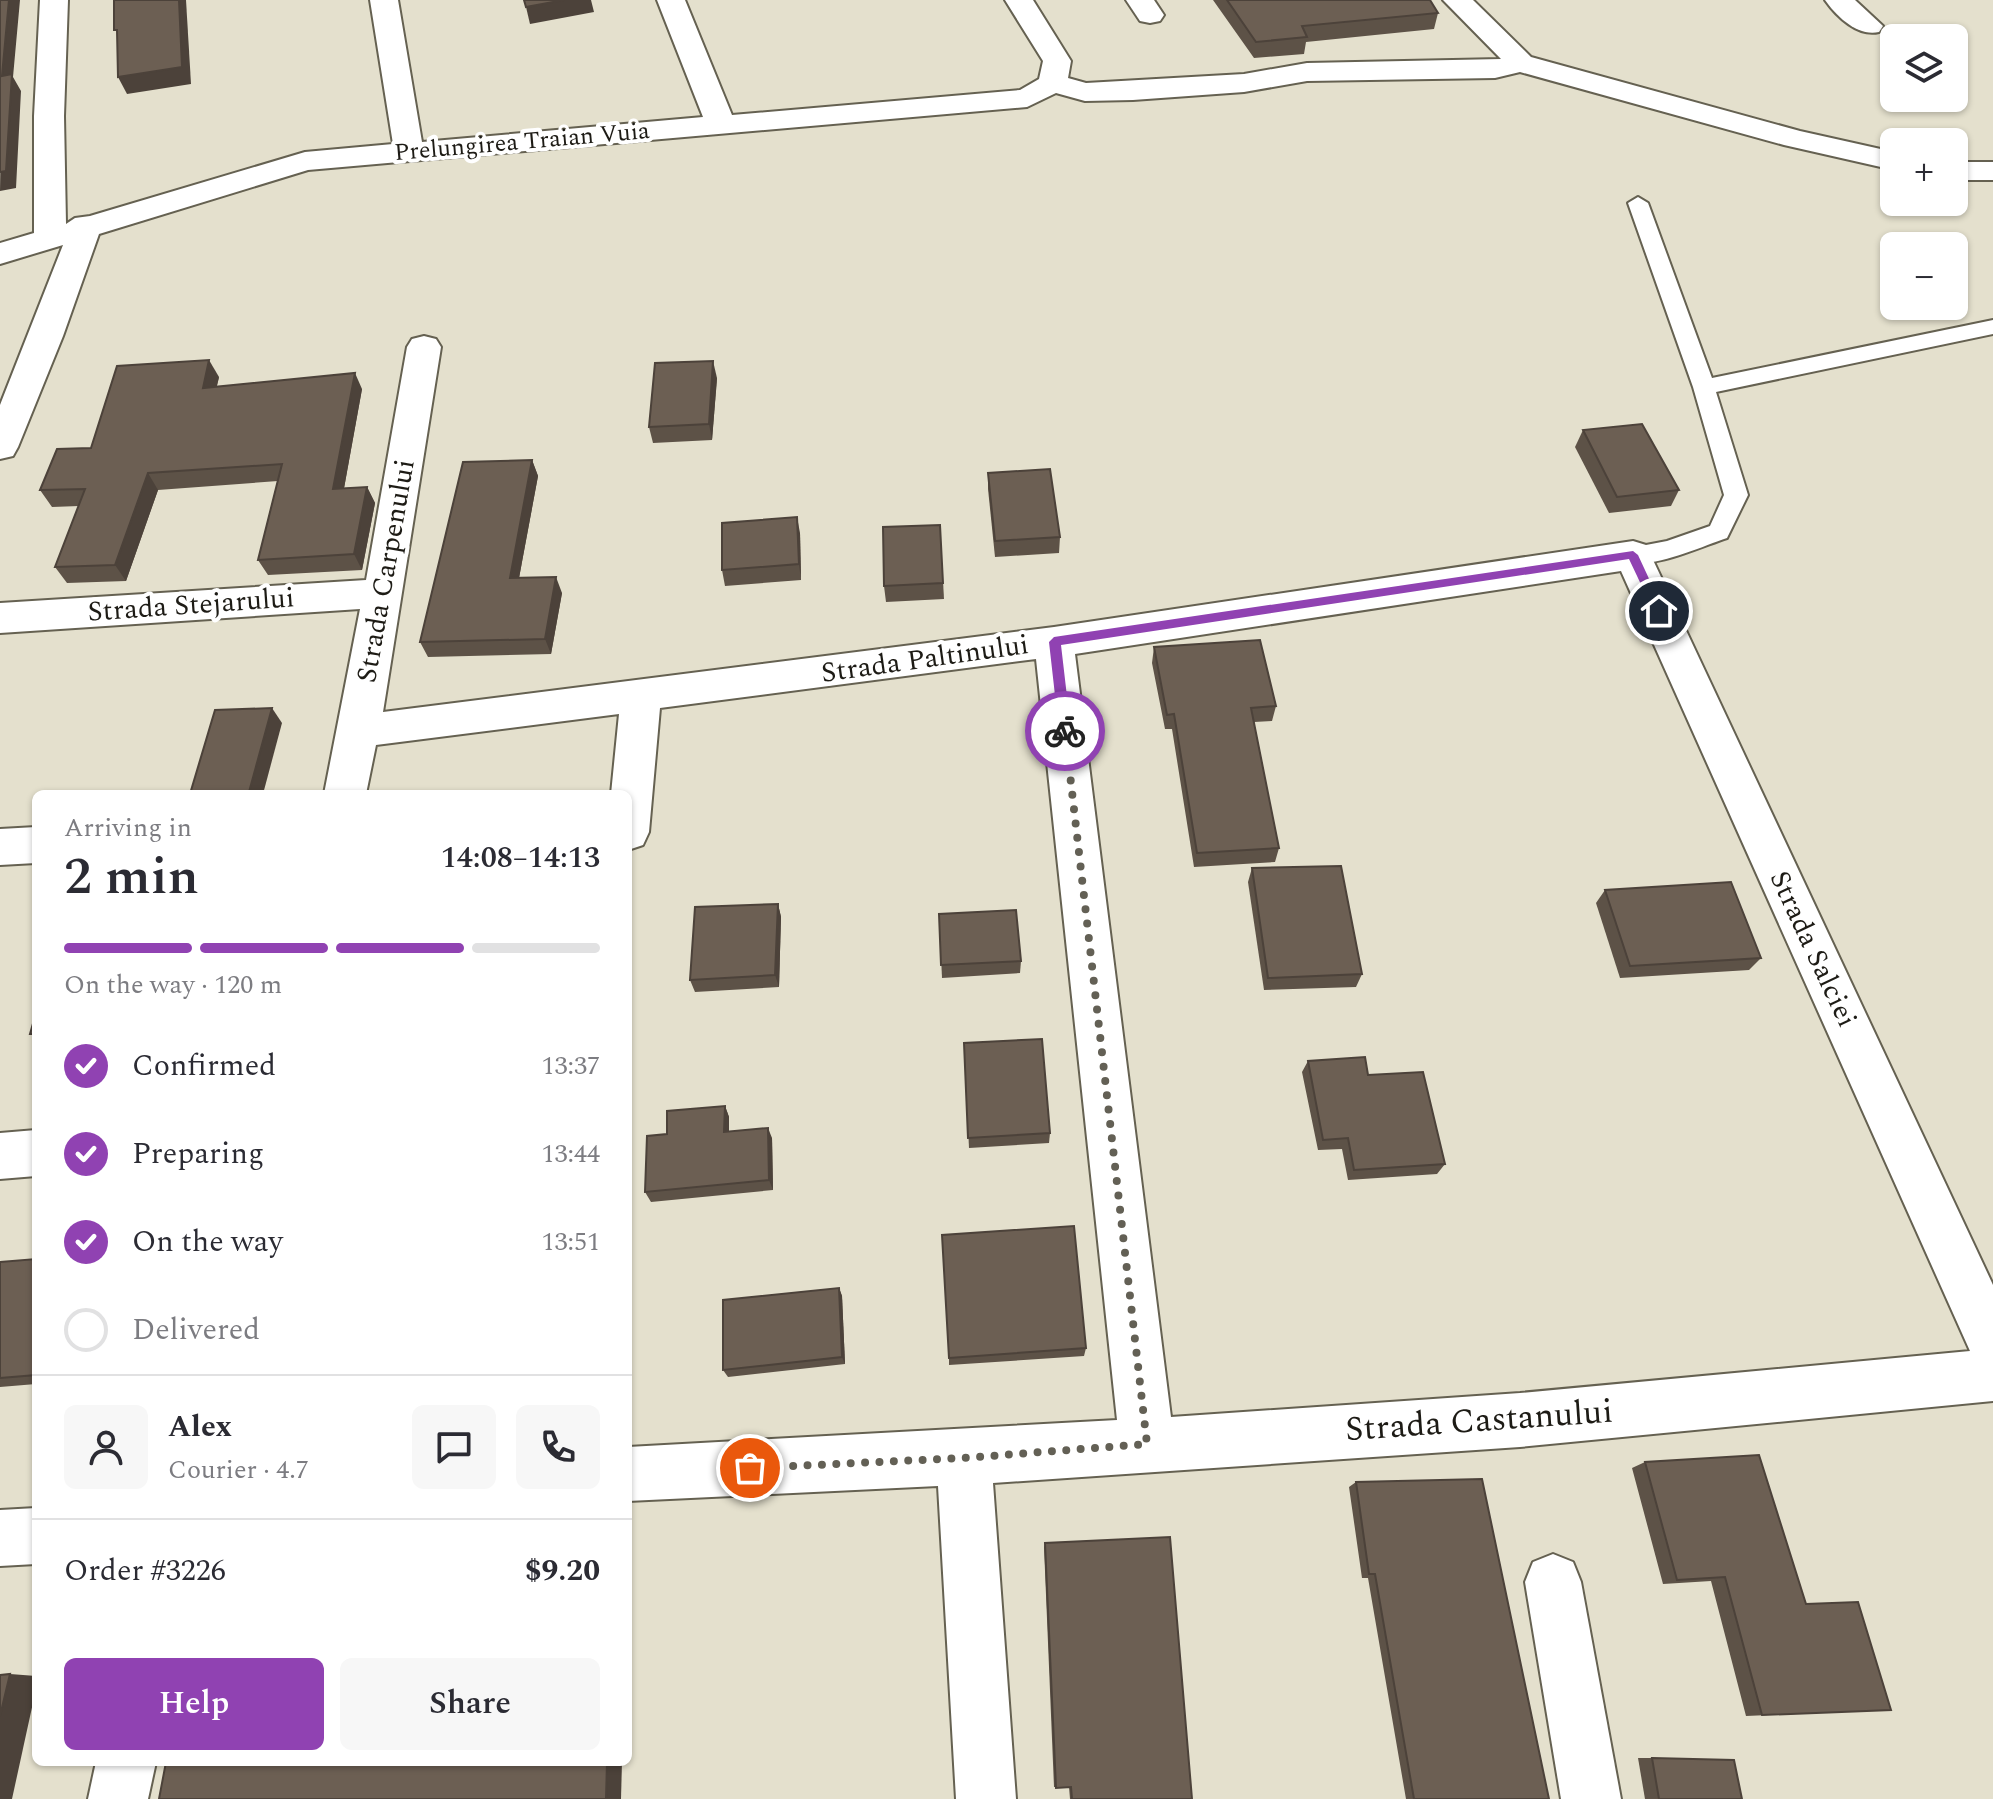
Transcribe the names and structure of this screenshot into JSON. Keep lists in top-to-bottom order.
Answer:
{
  "streets": {
    "street": [
      "Prelungirea Traian Vuia",
      "Strada Carpenului",
      "Strada Stejarului",
      "Strada Paltinului",
      "Strada Salciei",
      "Strada Castanului"
    ]
  },
  "crossings": [
    ["Strada Carpenului", "Strada Stejarului"],
    ["Strada Carpenului", "Strada Paltinului"],
    ["Strada Paltinului", "Strada Salciei"]
  ],
  "page": {
    "map_buttons": ["+", "−"],
    "heading": ["2 min", "Arriving in", "14:08–14:13"],
    "panel": [
      "Alex",
      "Courier · 4.7",
      "Order #3226",
      "$9.20"
    ],
    "bar": "On the way · 120 m",
    "list": [
      ["Confirmed", "13:37"],
      ["Preparing", "13:44"],
      ["On the way", "13:51"],
      "Delivered"
    ],
    "buttons": ["Help", "Share"]
  }
}
